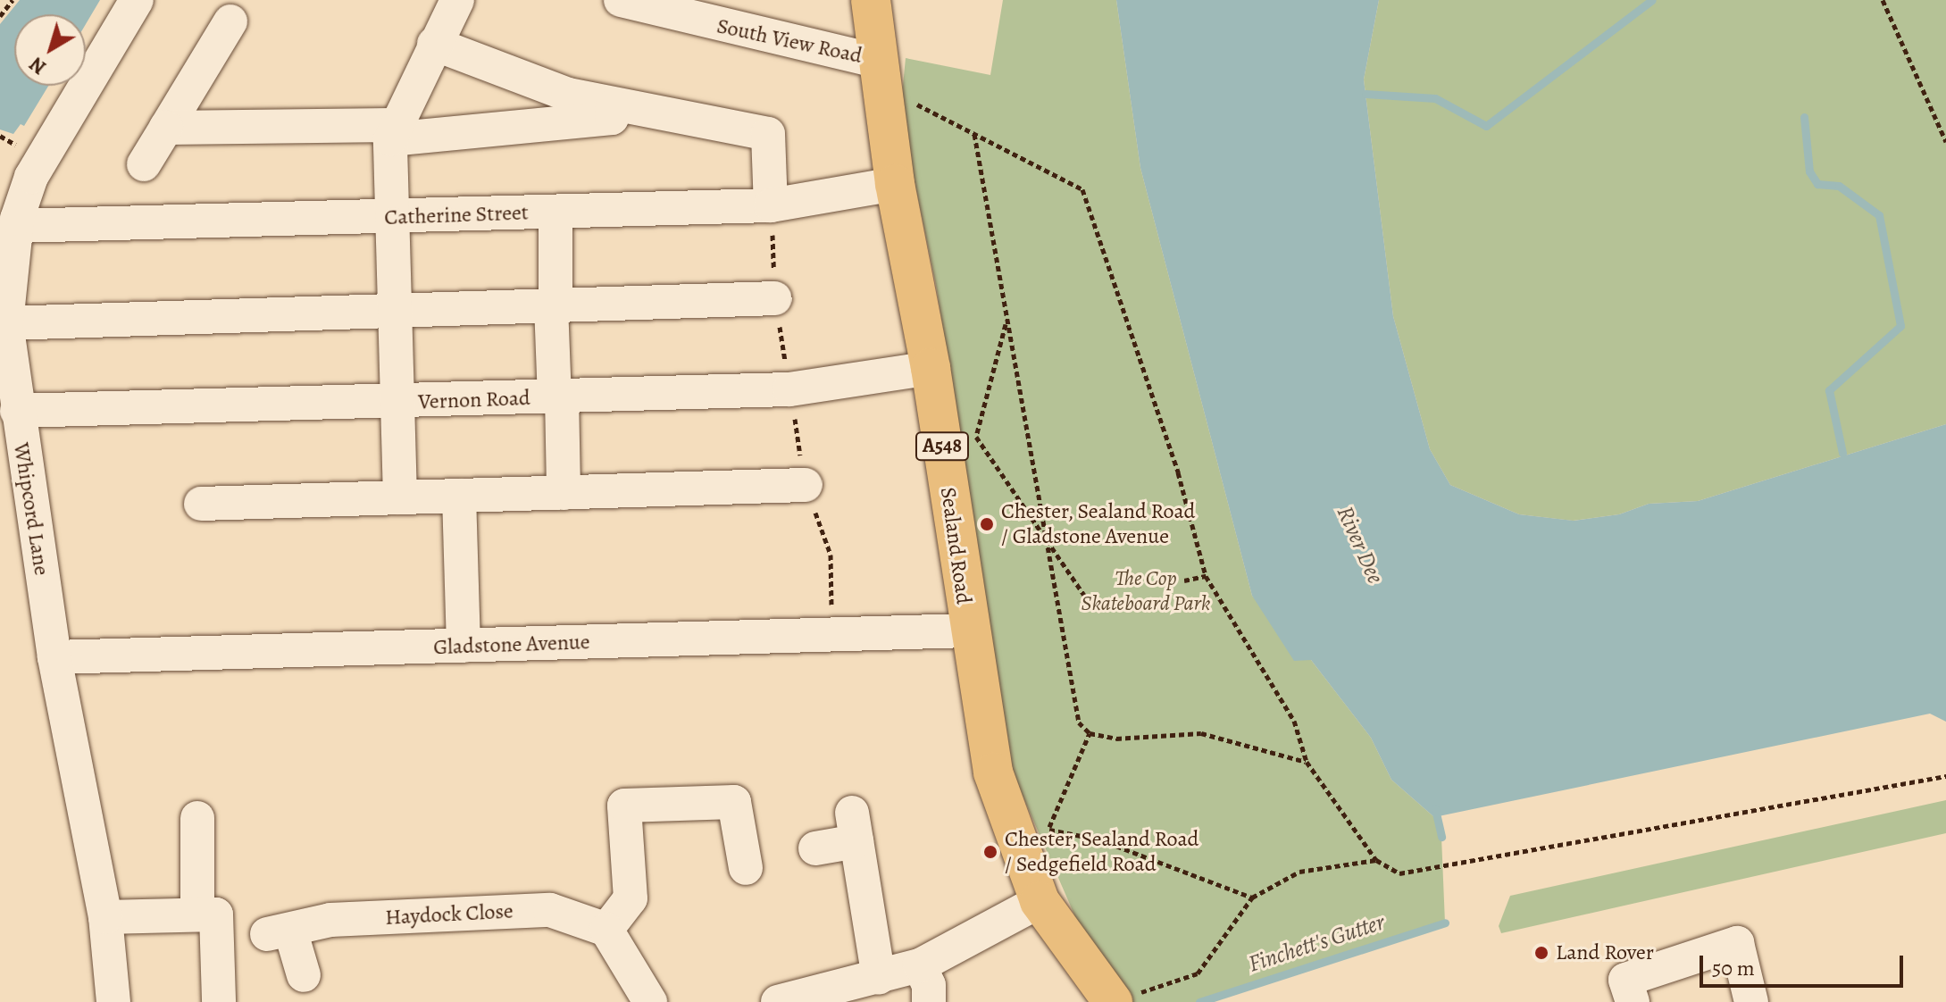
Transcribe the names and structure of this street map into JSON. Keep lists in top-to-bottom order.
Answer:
{
  "streets": {
    "main road": ["A548", "Sealand Road"],
    "street": [
      "South View Road",
      "Catherine Street",
      "Vernon Road",
      "Whipcord Lane",
      "Gladstone Avenue",
      "Haydock Close"
    ]
  },
  "crossings": [
    ["South View Road", "A548"],
    ["South View Road", "Sealand Road"],
    ["Catherine Street", "Whipcord Lane"],
    ["Catherine Street", "Sealand Road"],
    ["Vernon Road", "Whipcord Lane"],
    ["Vernon Road", "Sealand Road"],
    ["A548", "Sealand Road"],
    ["Whipcord Lane", "Gladstone Avenue"],
    ["Sealand Road", "Gladstone Avenue"]
  ],
  "water": ["River Dee", "Finchett's Gutter"],
  "parks": ["The Cop Skateboard Park"],
  "places": ["Chester, Sealand Road / Gladstone Avenue", "Chester, Sealand Road / Sedgefield Road", "Land Rover"],
  "scale_bar": "50 m",
  "north": "bottom left"
}
